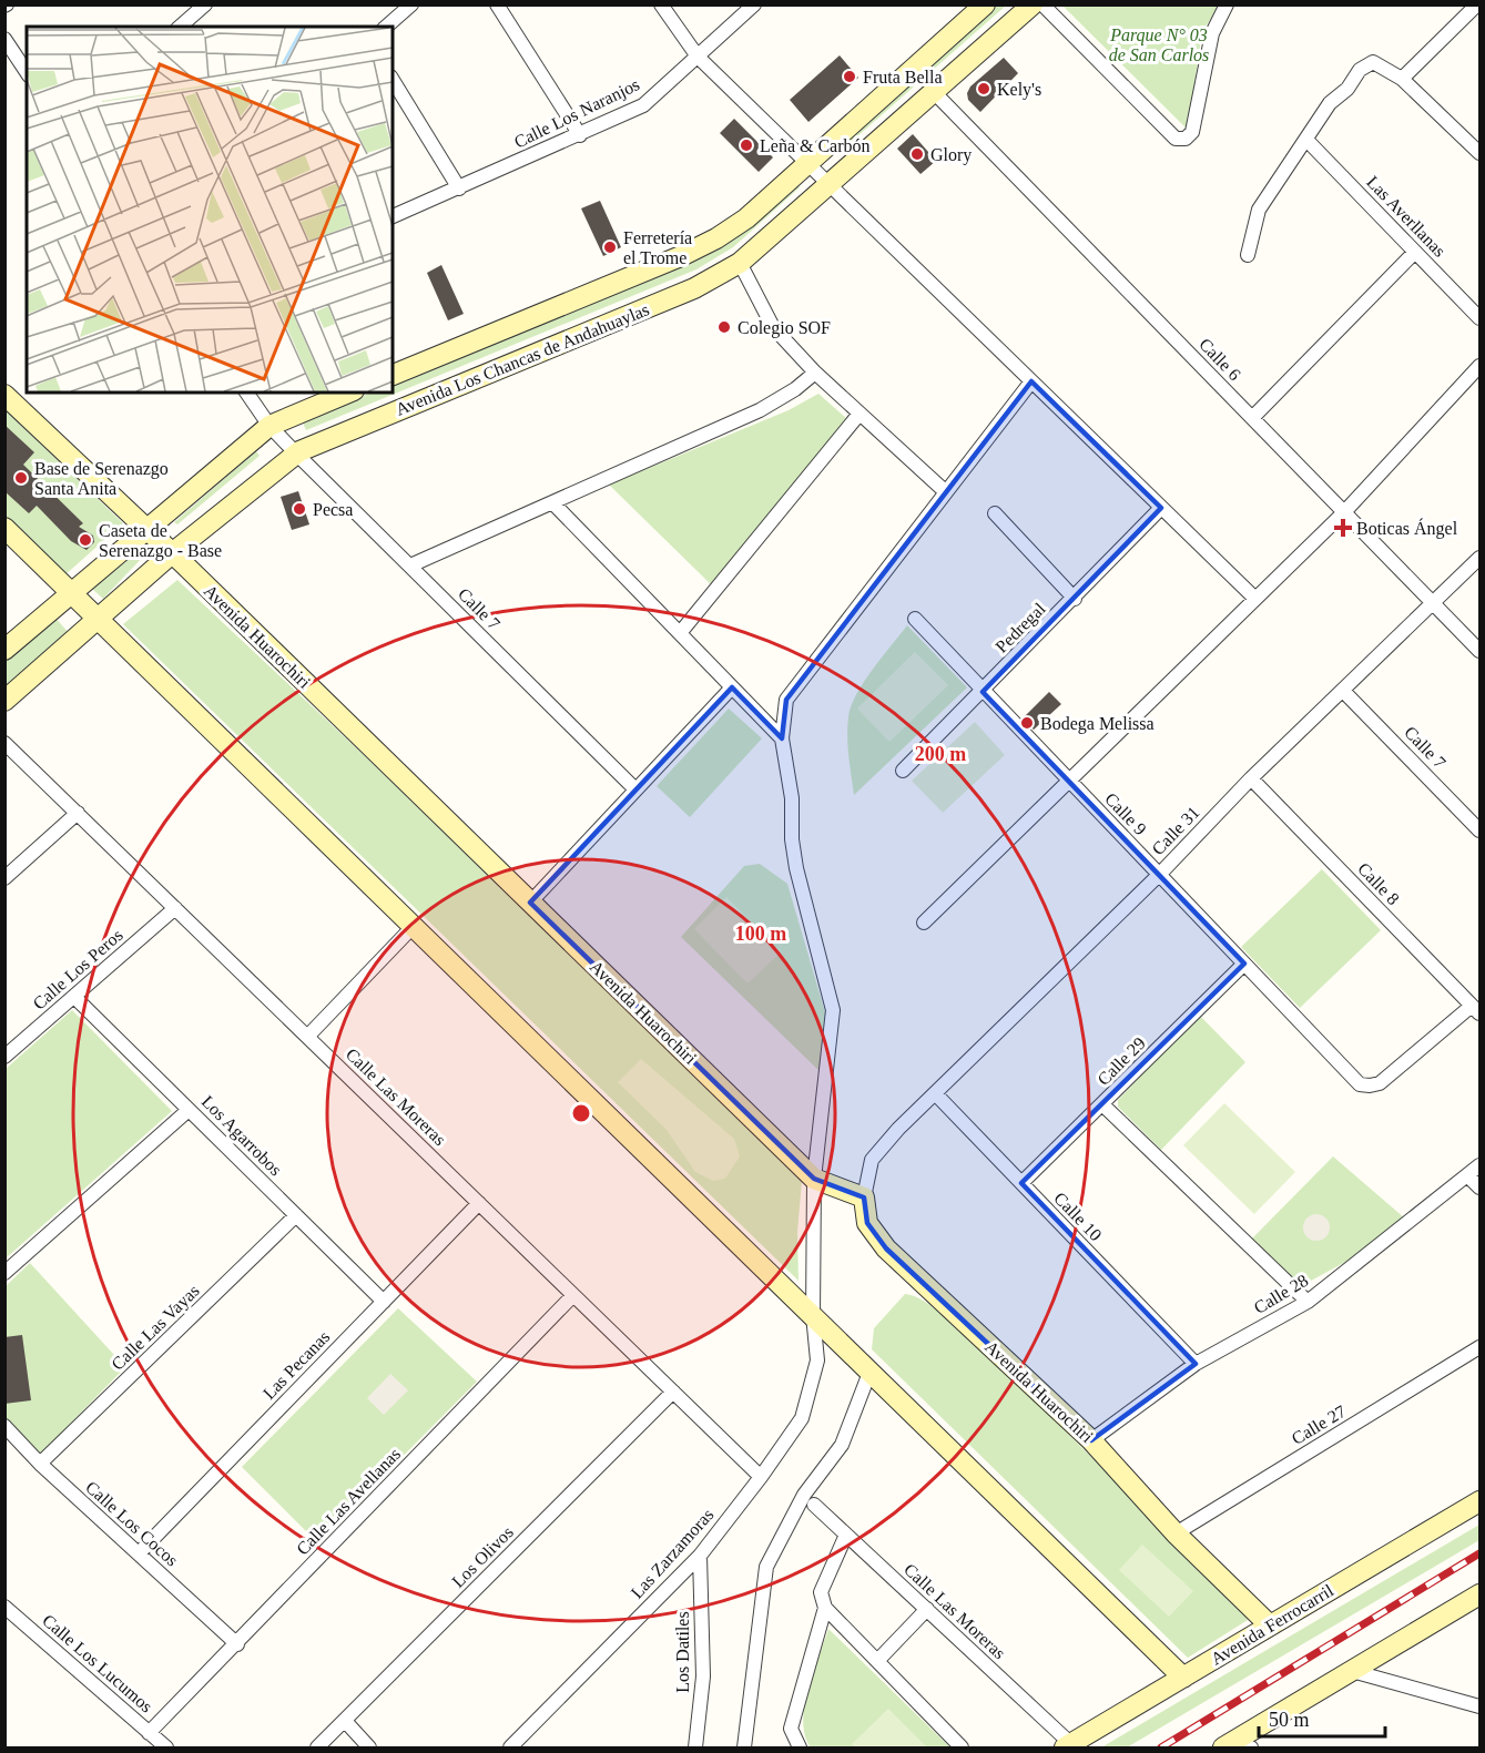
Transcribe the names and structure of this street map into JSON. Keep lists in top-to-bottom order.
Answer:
{
  "streets": {
    "street": [
      "Calle Los Naranjos",
      "Las Averllanas",
      "Avenida Los Chancas de Andahuaylas",
      "Calle 6",
      "Calle 7",
      "Pedregal",
      "Avenida Huarochiri",
      "Calle 9",
      "Calle 31",
      "Calle 8",
      "Calle Los Peros",
      "Calle 29",
      "Calle Las Moreras",
      "Los Agarrobos",
      "Calle 10",
      "Calle 28",
      "Calle Las Vayas",
      "Las Pecanas",
      "Calle 27",
      "Calle Las Avellanas",
      "Calle Los Cocos",
      "Las Zarzamoras",
      "Los Olivos",
      "Avenida Ferrocarril",
      "Los Datiles",
      "Calle Los Lucumos"
    ]
  },
  "crossings": [
    ["Avenida Los Chancas de Andahuaylas", "Calle 6"],
    ["Avenida Los Chancas de Andahuaylas", "Calle 7"],
    ["Avenida Los Chancas de Andahuaylas", "Avenida Huarochiri"],
    ["Calle 6", "Calle 31"],
    ["Calle 7", "Calle 31"],
    ["Pedregal", "Calle 9"],
    ["Avenida Huarochiri", "Calle 31"],
    ["Avenida Huarochiri", "Calle 28"],
    ["Avenida Huarochiri", "Calle 27"],
    ["Avenida Huarochiri", "Las Zarzamoras"],
    ["Avenida Huarochiri", "Avenida Ferrocarril"],
    ["Calle 9", "Calle 31"],
    ["Calle 9", "Calle 8"],
    ["Calle 9", "Calle 29"],
    ["Calle 31", "Calle 8"],
    ["Calle 31", "Calle 10"],
    ["Calle Los Peros", "Calle Las Moreras"],
    ["Calle Los Peros", "Los Agarrobos"],
    ["Calle 29", "Calle 10"],
    ["Calle Las Moreras", "Las Pecanas"],
    ["Calle Las Moreras", "Calle Las Avellanas"],
    ["Calle Las Moreras", "Las Zarzamoras"],
    ["Calle Las Moreras", "Los Olivos"],
    ["Calle Las Moreras", "Avenida Ferrocarril"],
    ["Los Agarrobos", "Calle Las Vayas"],
    ["Los Agarrobos", "Las Pecanas"],
    ["Calle 10", "Calle 28"],
    ["Calle Las Vayas", "Calle Los Cocos"],
    ["Las Pecanas", "Calle Los Cocos"],
    ["Calle Las Avellanas", "Calle Los Cocos"],
    ["Calle Las Avellanas", "Calle Los Lucumos"],
    ["Las Zarzamoras", "Los Datiles"]
  ],
  "parks": ["Parque N° 03 de San Carlos"],
  "places": {
    "other": [
      "Fruta Bella",
      "Kely's",
      "Leña & Carbón",
      "Glory",
      "Ferretería el Trome",
      "Colegio SOF",
      "Base de Serenazgo Santa Anita",
      "Pecsa",
      "Caseta de Serenazgo - Base",
      "Bodega Melissa"
    ],
    "health": ["Boticas Ángel"]
  },
  "scale_bar": "50 m",
  "rings": ["200 m", "100 m"]
}
